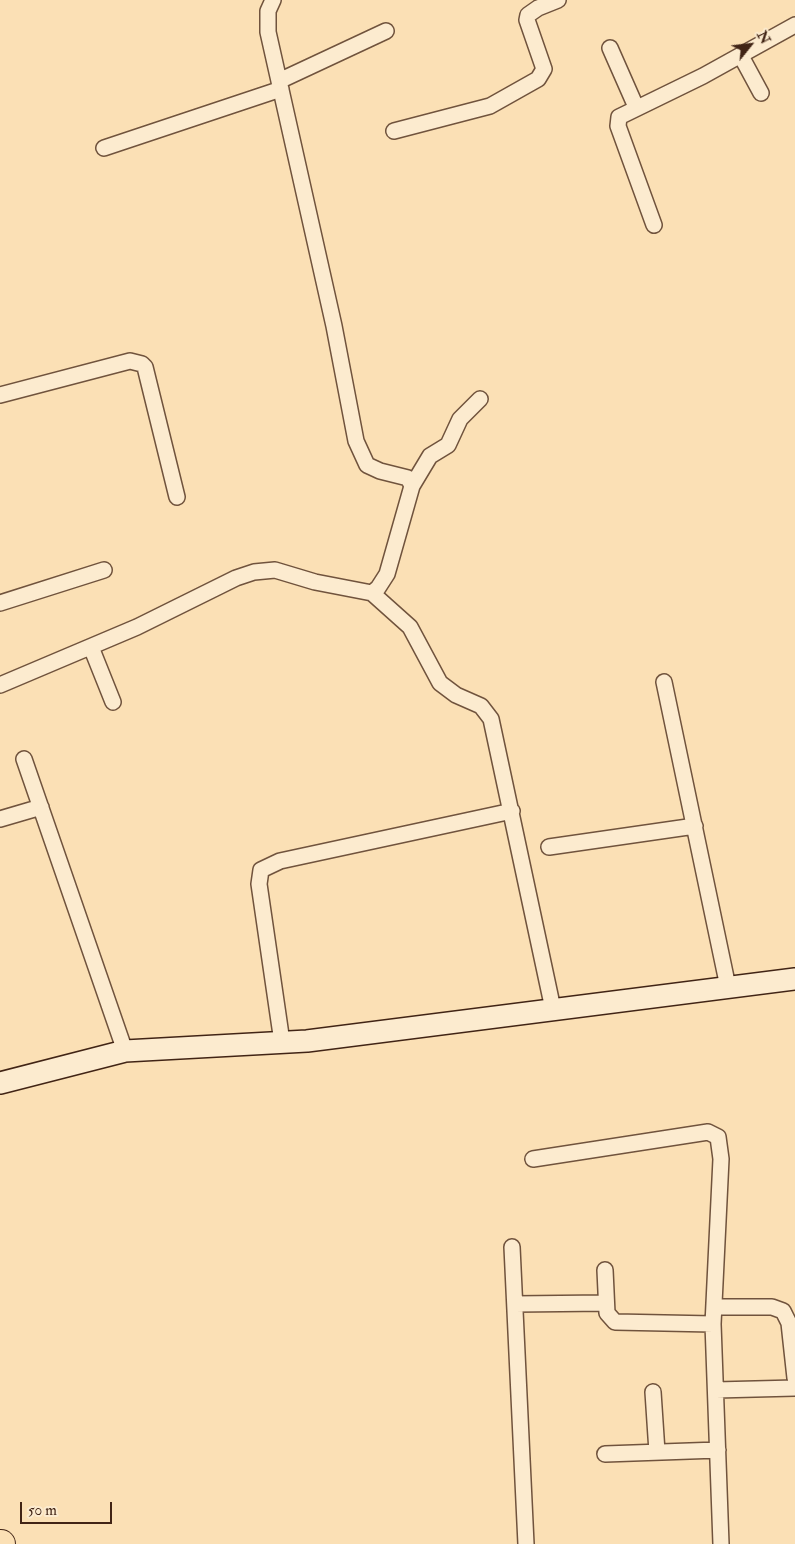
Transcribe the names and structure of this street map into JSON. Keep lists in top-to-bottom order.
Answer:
{
  "scale_bar": "50 m",
  "north": "top right"
}
